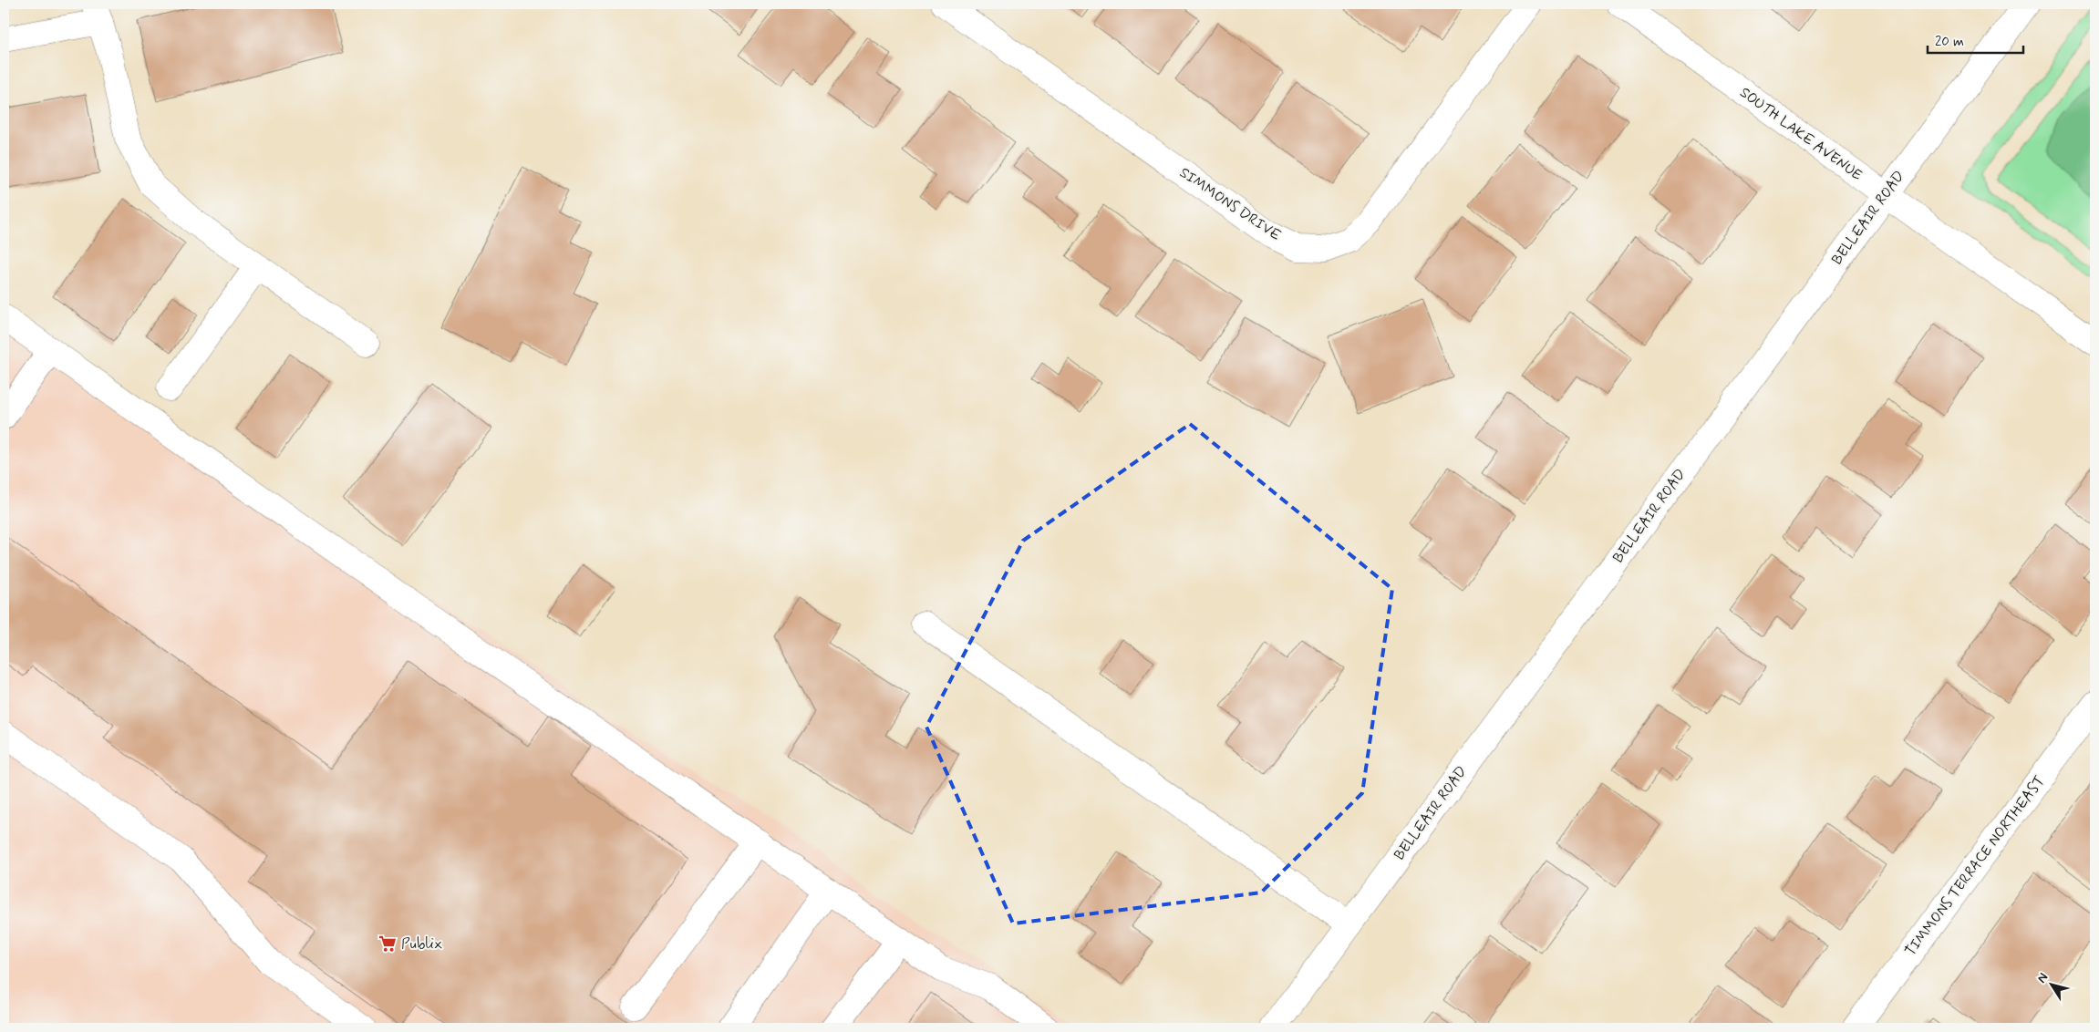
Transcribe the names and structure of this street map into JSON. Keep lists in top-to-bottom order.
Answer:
{
  "streets": {
    "street": [
      "SOUTH LAKE AVENUE",
      "SIMMONS DRIVE",
      "BELLEAIR ROAD",
      "TIMMONS TERRACE NORTHEAST"
    ]
  },
  "crossings": [
    ["SOUTH LAKE AVENUE", "BELLEAIR ROAD"]
  ],
  "places": {
    "supermarket": ["Publix"]
  },
  "scale_bar": "20 m",
  "north": "top left"
}
